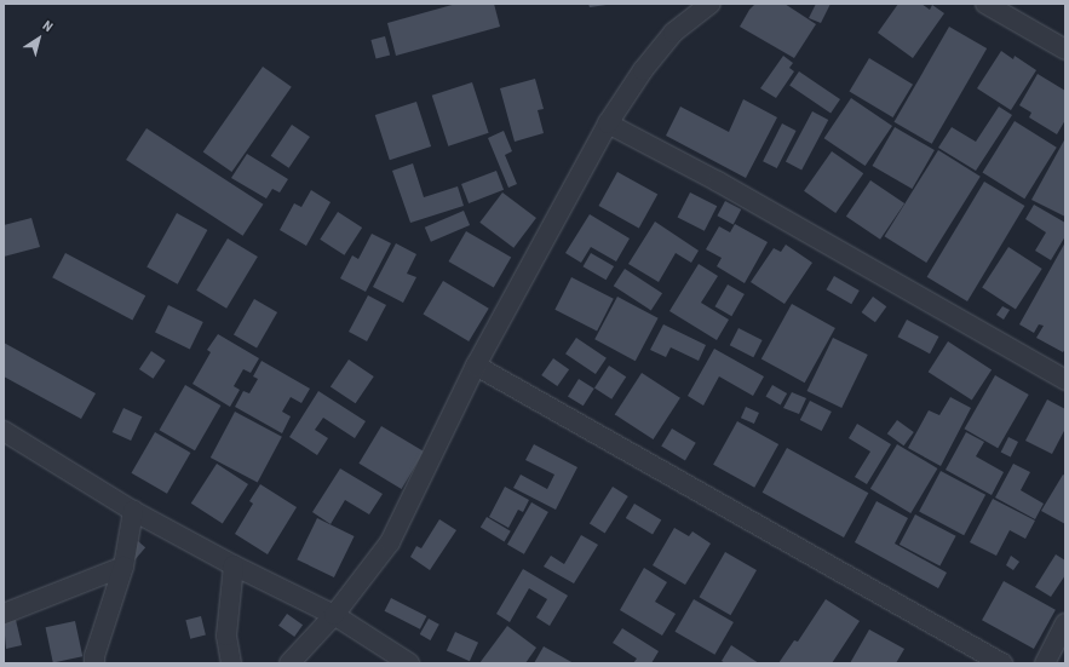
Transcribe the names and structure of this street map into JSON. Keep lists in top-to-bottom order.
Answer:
{
  "north": "top right"
}
